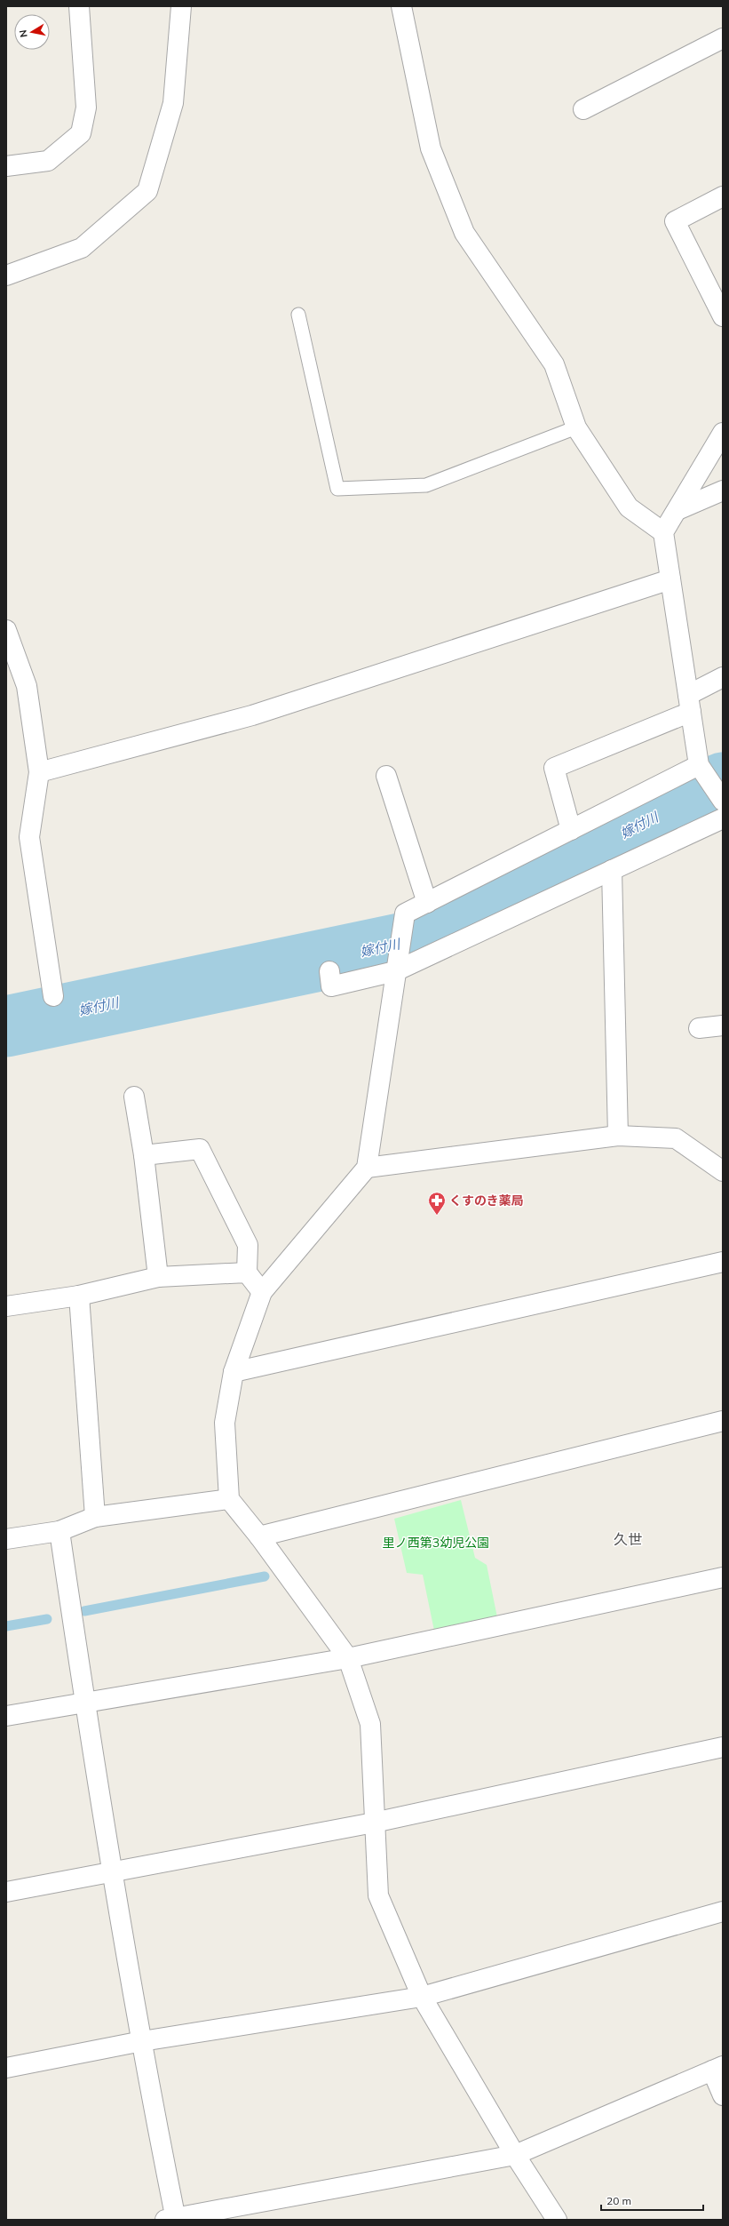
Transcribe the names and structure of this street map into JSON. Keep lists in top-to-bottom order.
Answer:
{
  "districts": ["久世"],
  "water": ["嫁付川"],
  "parks": ["里ノ西第3幼児公園"],
  "places": {
    "pharmacy": ["くすのき薬局"]
  },
  "scale_bar": "20 m",
  "north": "left"
}
